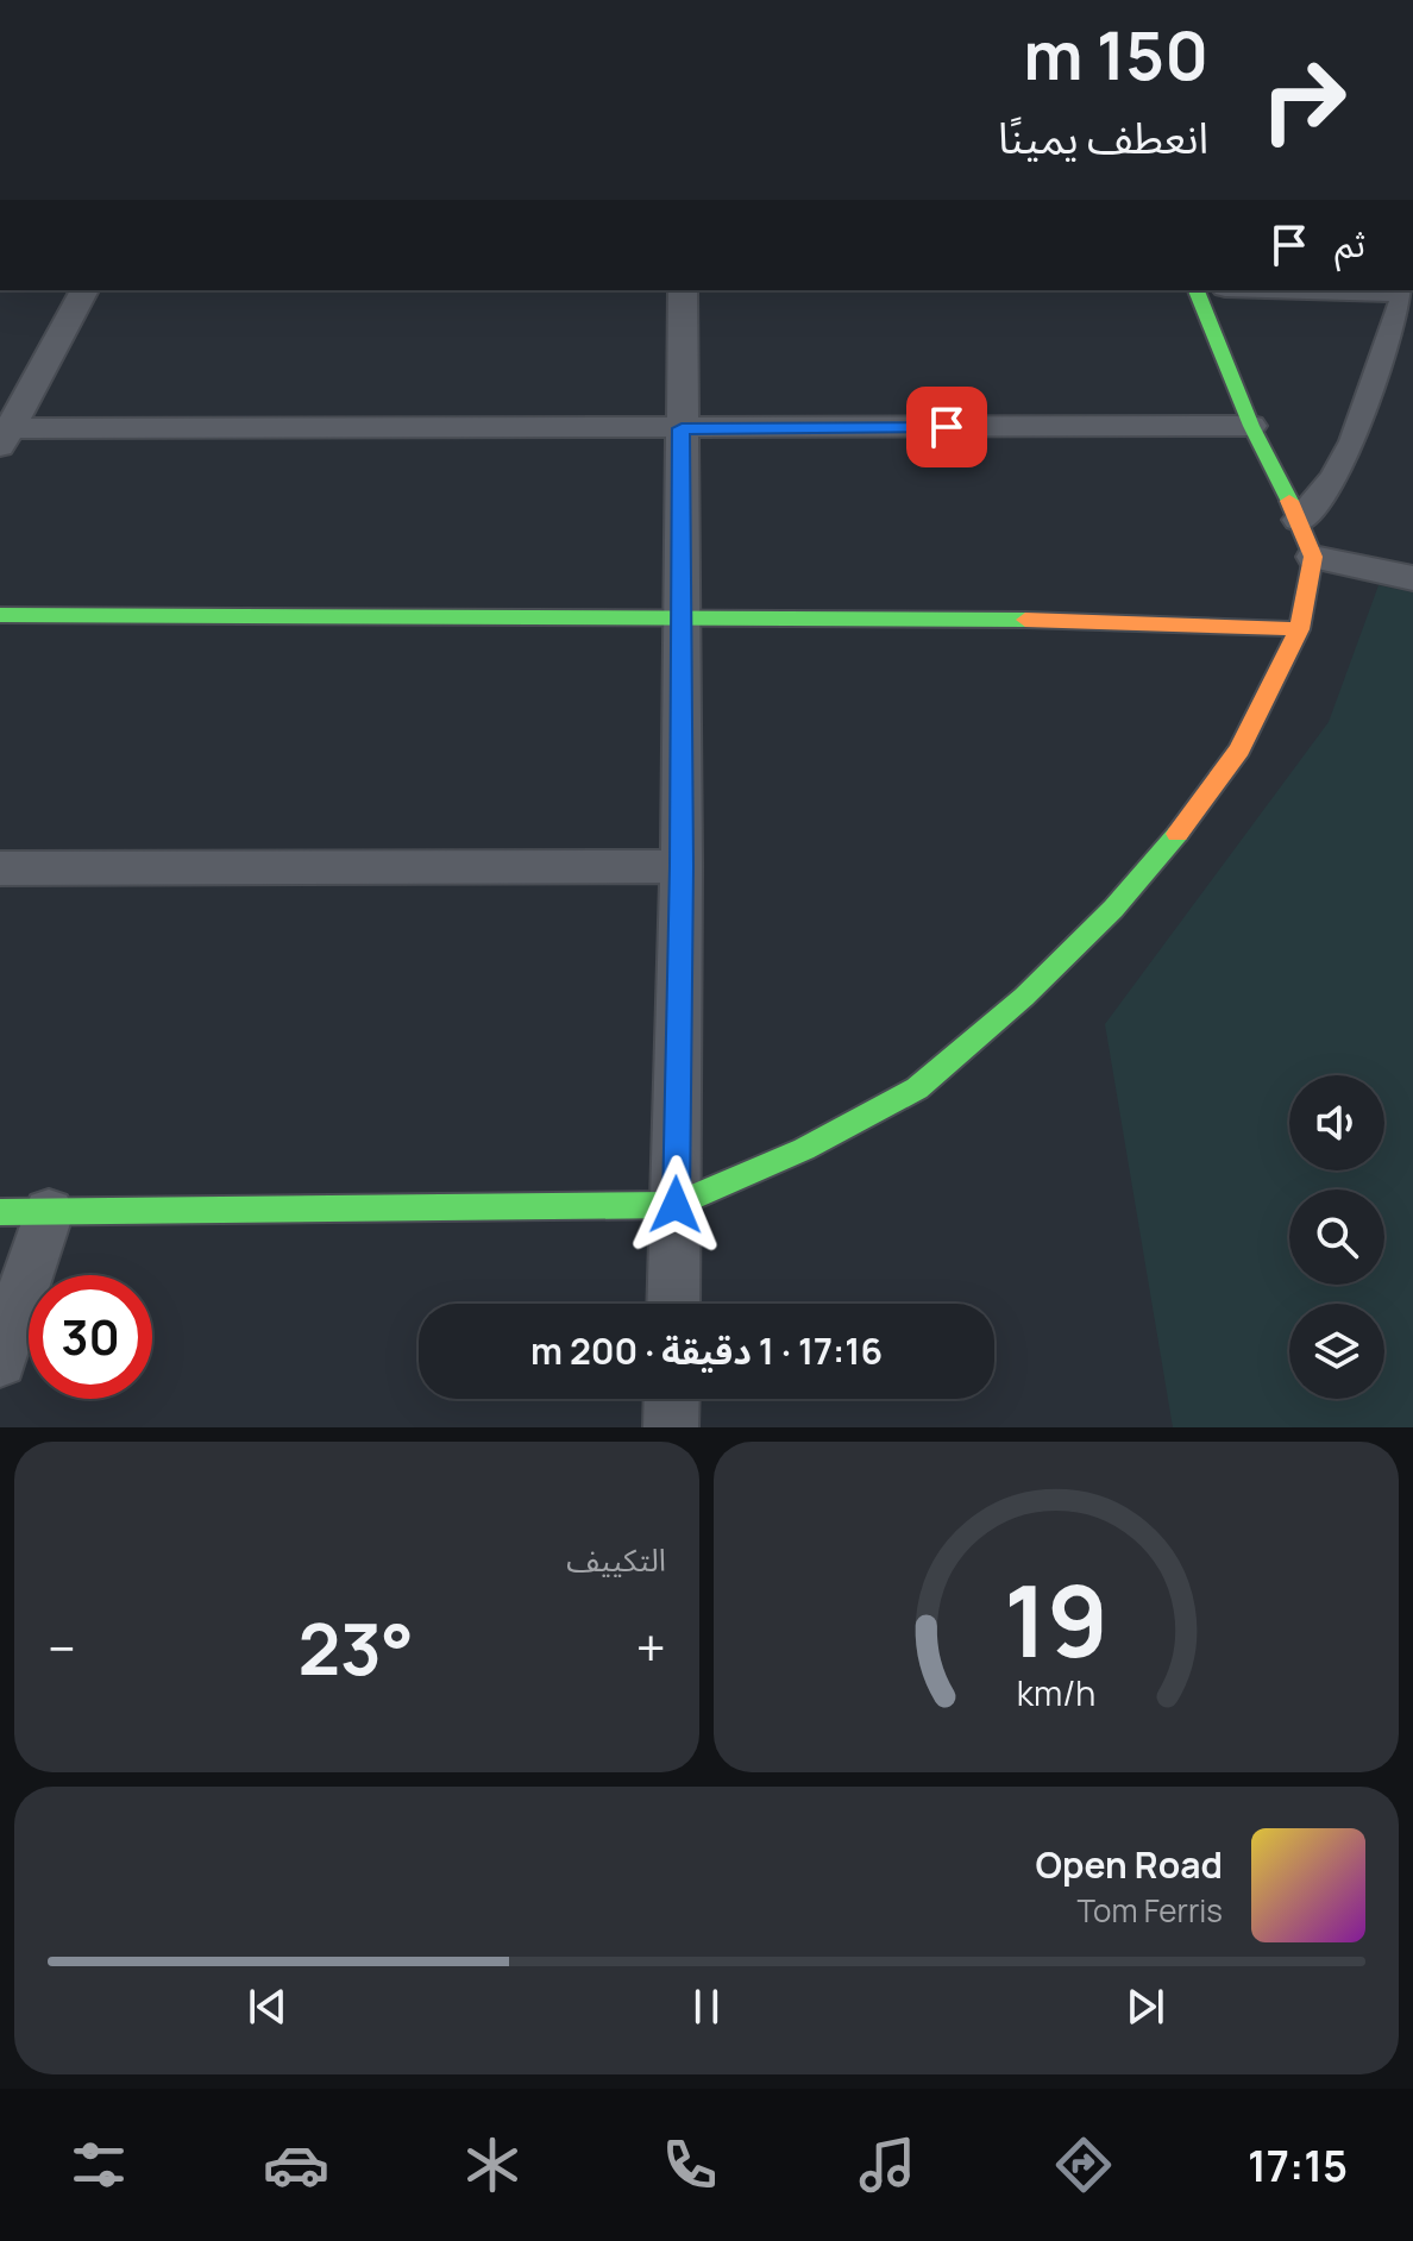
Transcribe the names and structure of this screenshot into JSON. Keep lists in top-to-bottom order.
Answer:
{
  "page": {
    "turn": ["150 m", "انعطف يمينًا"],
    "then": "ثم",
    "limit": "30",
    "trip": "17:16 · 1 دقيقة · 200 m",
    "tile": "التكييف",
    "heat": ["−", "23°", "+"],
    "song": ["Open Road", "Tom Ferris"],
    "tabs": "17:15",
    "gauge": ["19", "km/h"]
  }
}
